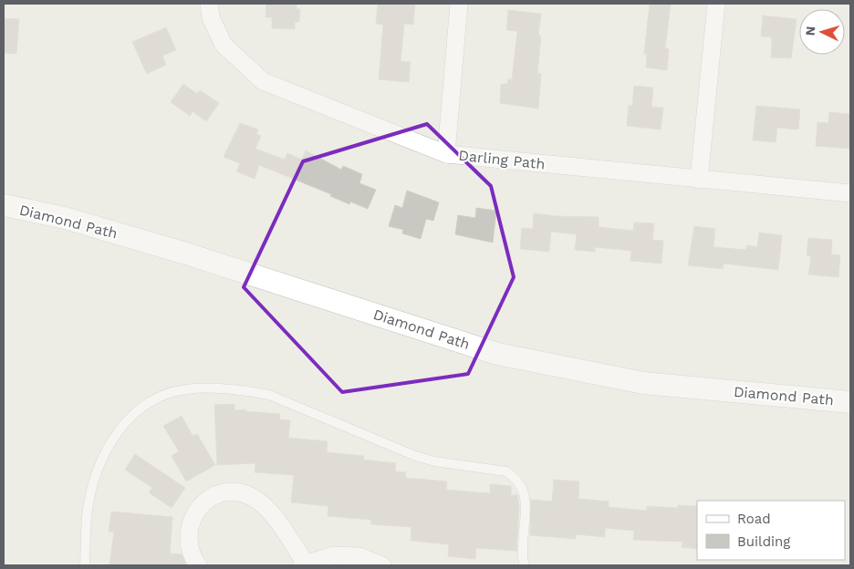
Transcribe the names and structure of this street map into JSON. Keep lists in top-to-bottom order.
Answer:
{
  "streets": {
    "street": ["Darling Path", "Diamond Path"]
  },
  "legend": ["Road", "Building"],
  "north": "left"
}
